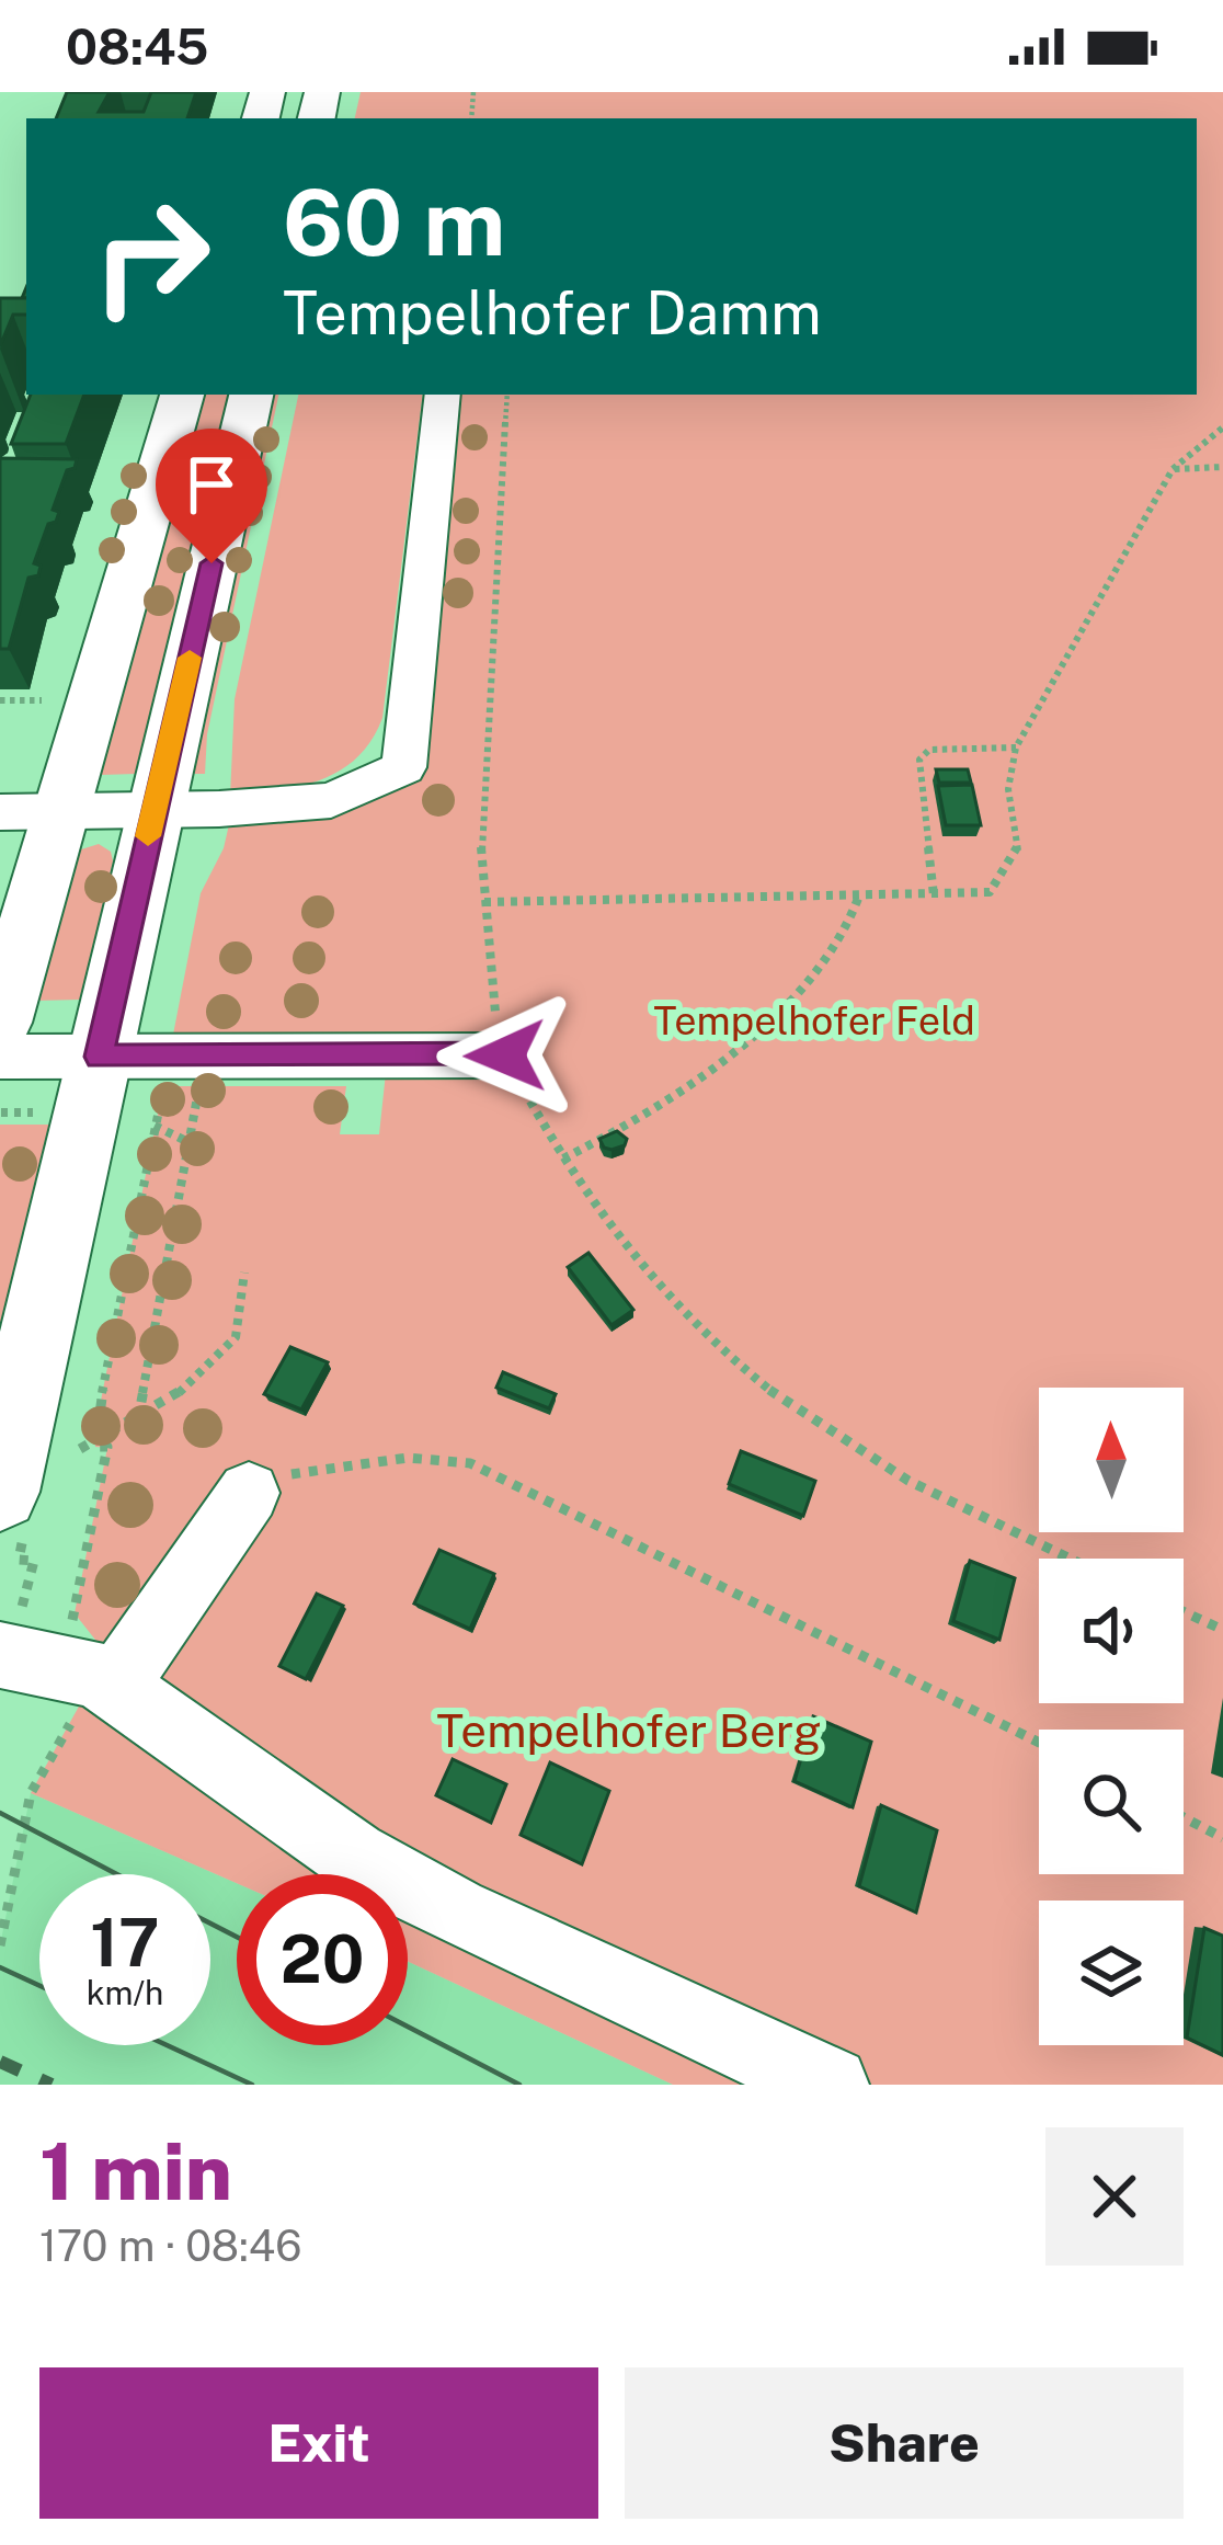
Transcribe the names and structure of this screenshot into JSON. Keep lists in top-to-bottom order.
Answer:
{
  "parks": ["Tempelhofer Feld", "Tempelhofer Berg"],
  "north": "top",
  "page": {
    "status": "08:45",
    "turn": ["60 m", "Tempelhofer Damm"],
    "speed": "17 km/h",
    "limit": "20",
    "heading": ["1 min", "170 m · 08:46"],
    "buttons": ["Exit", "Share"]
  }
}
